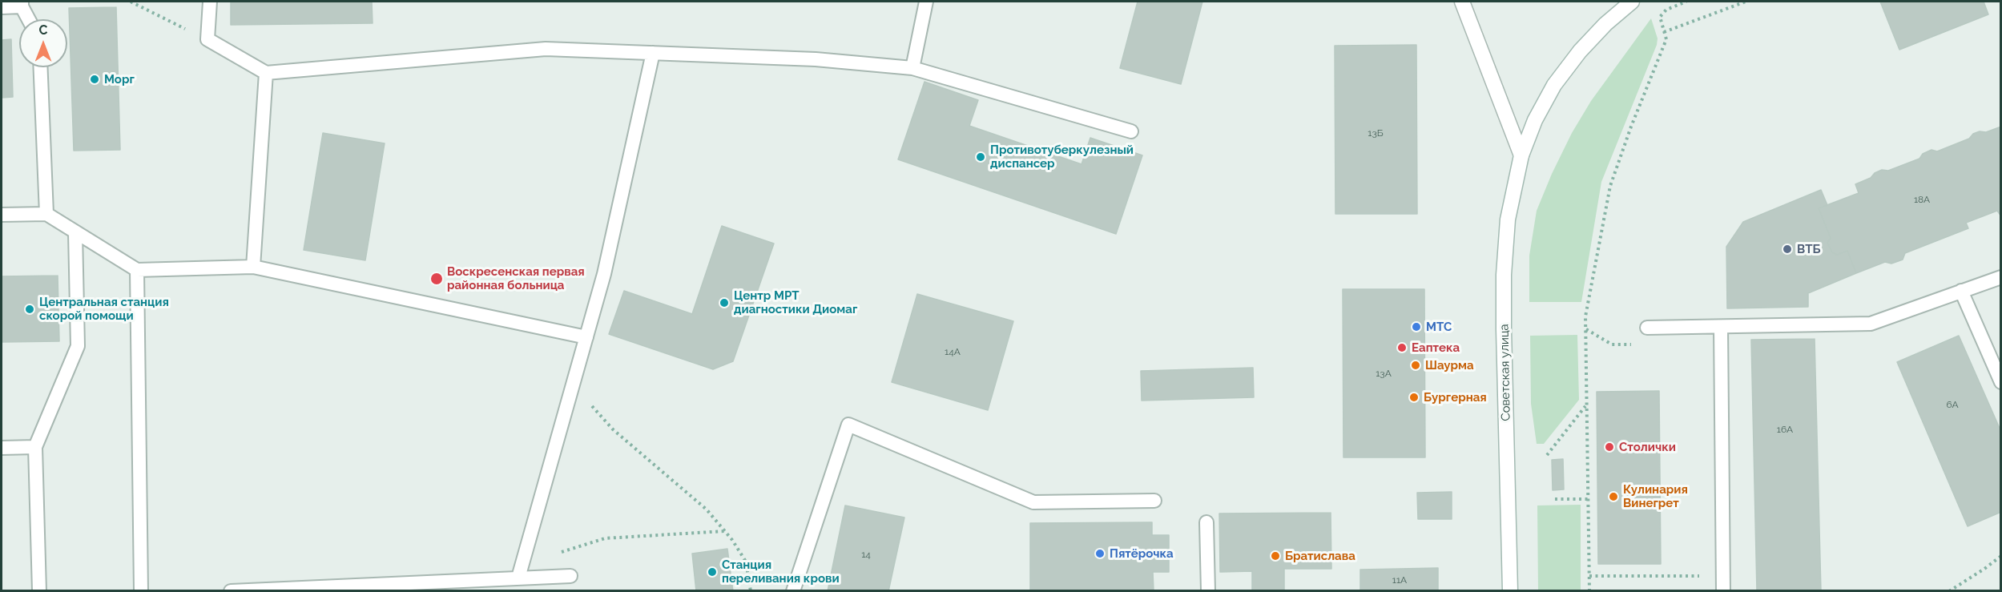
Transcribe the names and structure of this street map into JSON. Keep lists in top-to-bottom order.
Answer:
{
  "streets": {
    "main road": ["Советская улица"]
  },
  "places": [
    "Морг",
    "Противотуберкулезный диспансер",
    "ВТБ",
    "Воскресенская первая районная больница",
    "Центр МРТ диагностики Диомаг",
    "Центральная станция скорой помощи",
    "МТС",
    "Еаптека",
    "Шаурма",
    "Бургерная",
    "Столички",
    "Кулинария Винегрет",
    "Пятёрочка",
    "Братислава",
    "Станция переливания крови"
  ],
  "house_numbers": [
    "13Б",
    "18А",
    "14А",
    "13А",
    "6А",
    "16А",
    "14",
    "11А"
  ],
  "north": "top"
}
